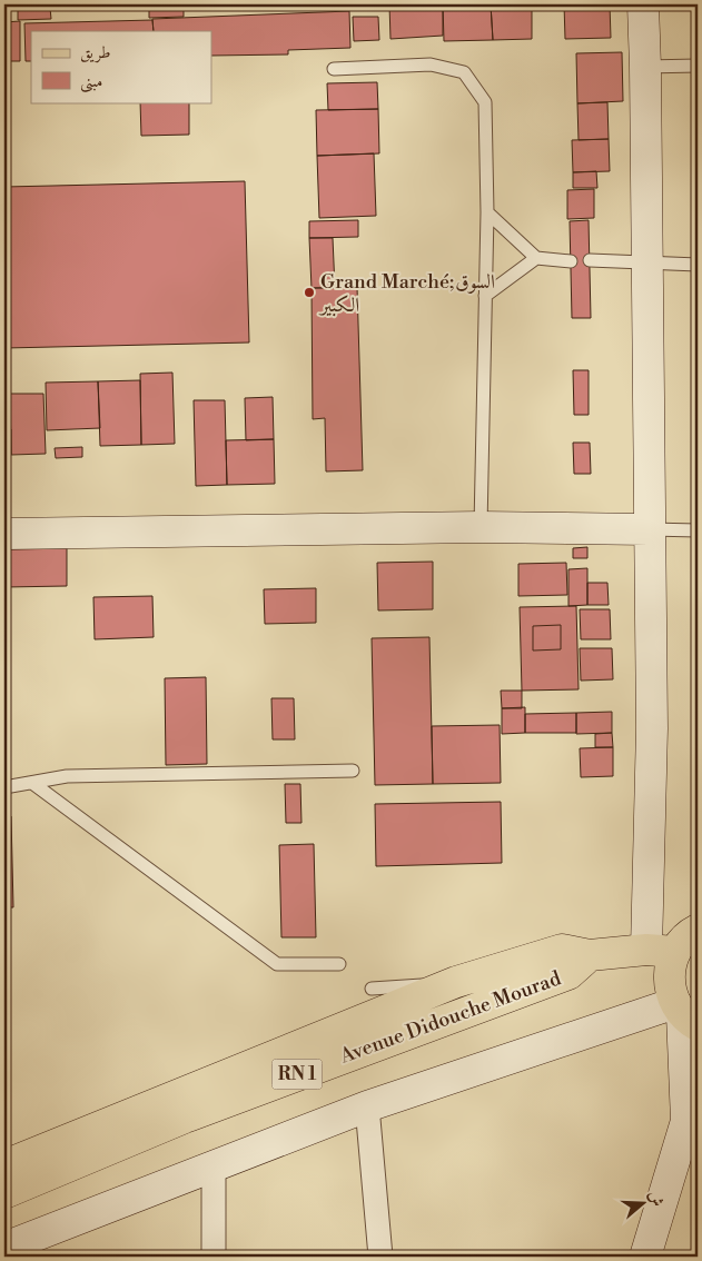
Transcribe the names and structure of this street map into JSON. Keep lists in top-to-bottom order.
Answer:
{
  "streets": {
    "main road": ["Avenue Didouche Mourad", "RN 1"]
  },
  "crossings": [
    ["Avenue Didouche Mourad", "RN 1"]
  ],
  "places": ["Grand Marché;السوق الكبير"],
  "legend": ["طريق", "مبنى"],
  "north": "right"
}
